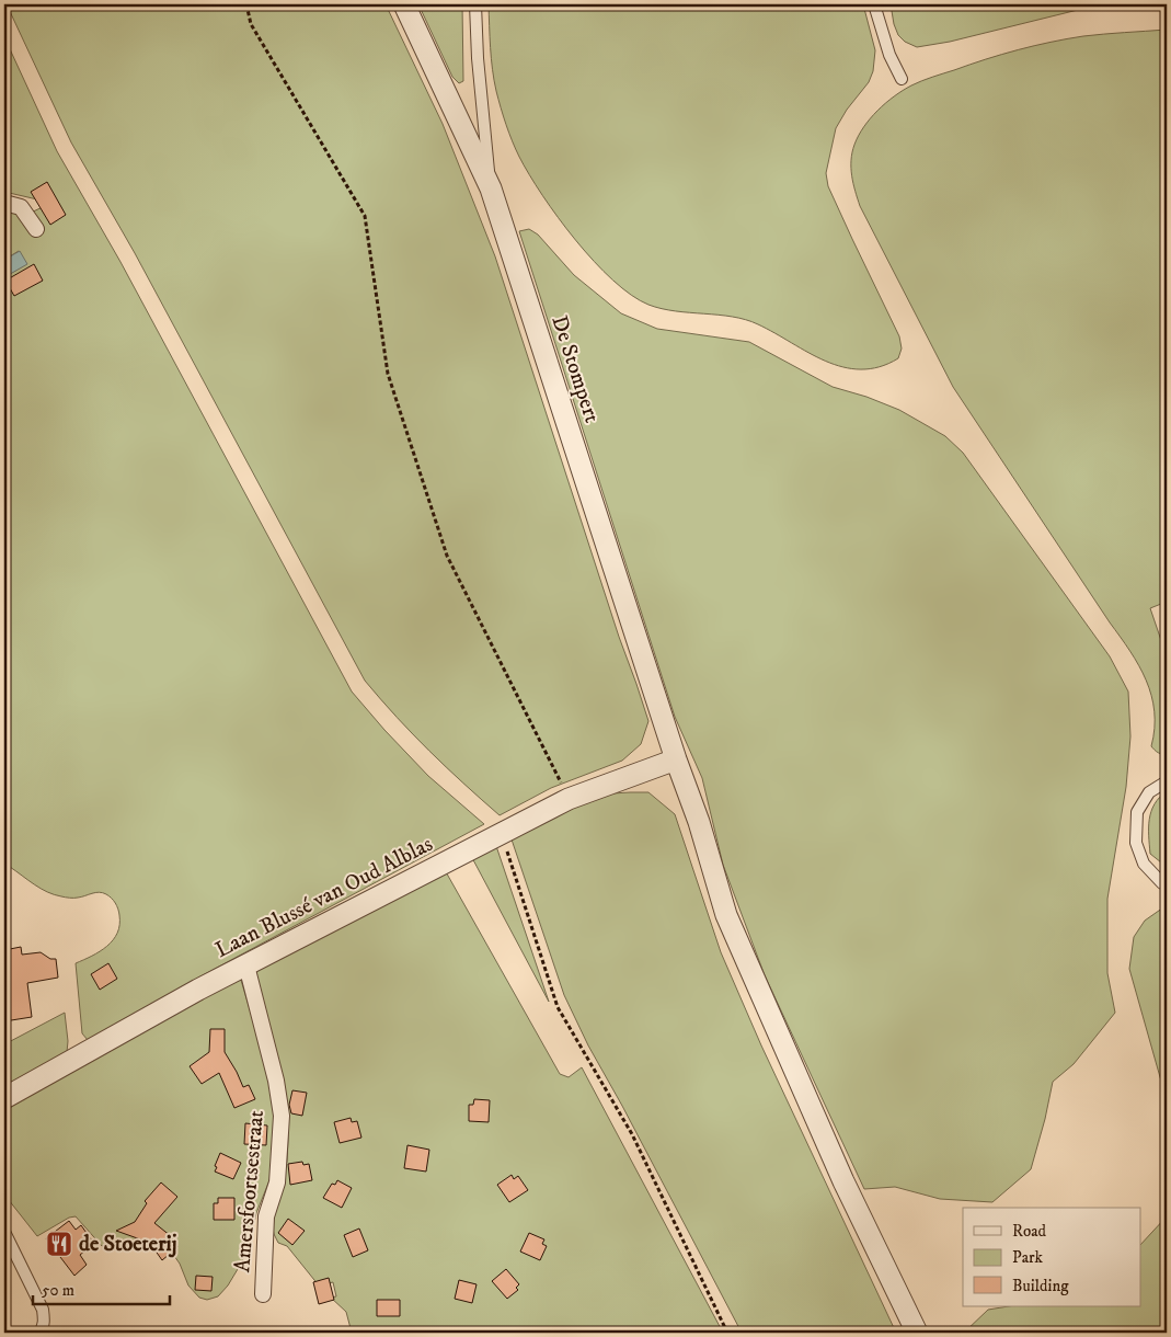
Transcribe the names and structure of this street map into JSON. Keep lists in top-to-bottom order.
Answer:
{
  "streets": {
    "street": ["De Stompert", "Laan Blussé van Oud Alblas", "Amersfoortsestraat"]
  },
  "crossings": [
    ["De Stompert", "Laan Blussé van Oud Alblas"],
    ["Laan Blussé van Oud Alblas", "Amersfoortsestraat"]
  ],
  "places": {
    "restaurant": ["de Stoeterij"]
  },
  "legend": ["Road", "Park", "Building"],
  "scale_bar": "50 m"
}
